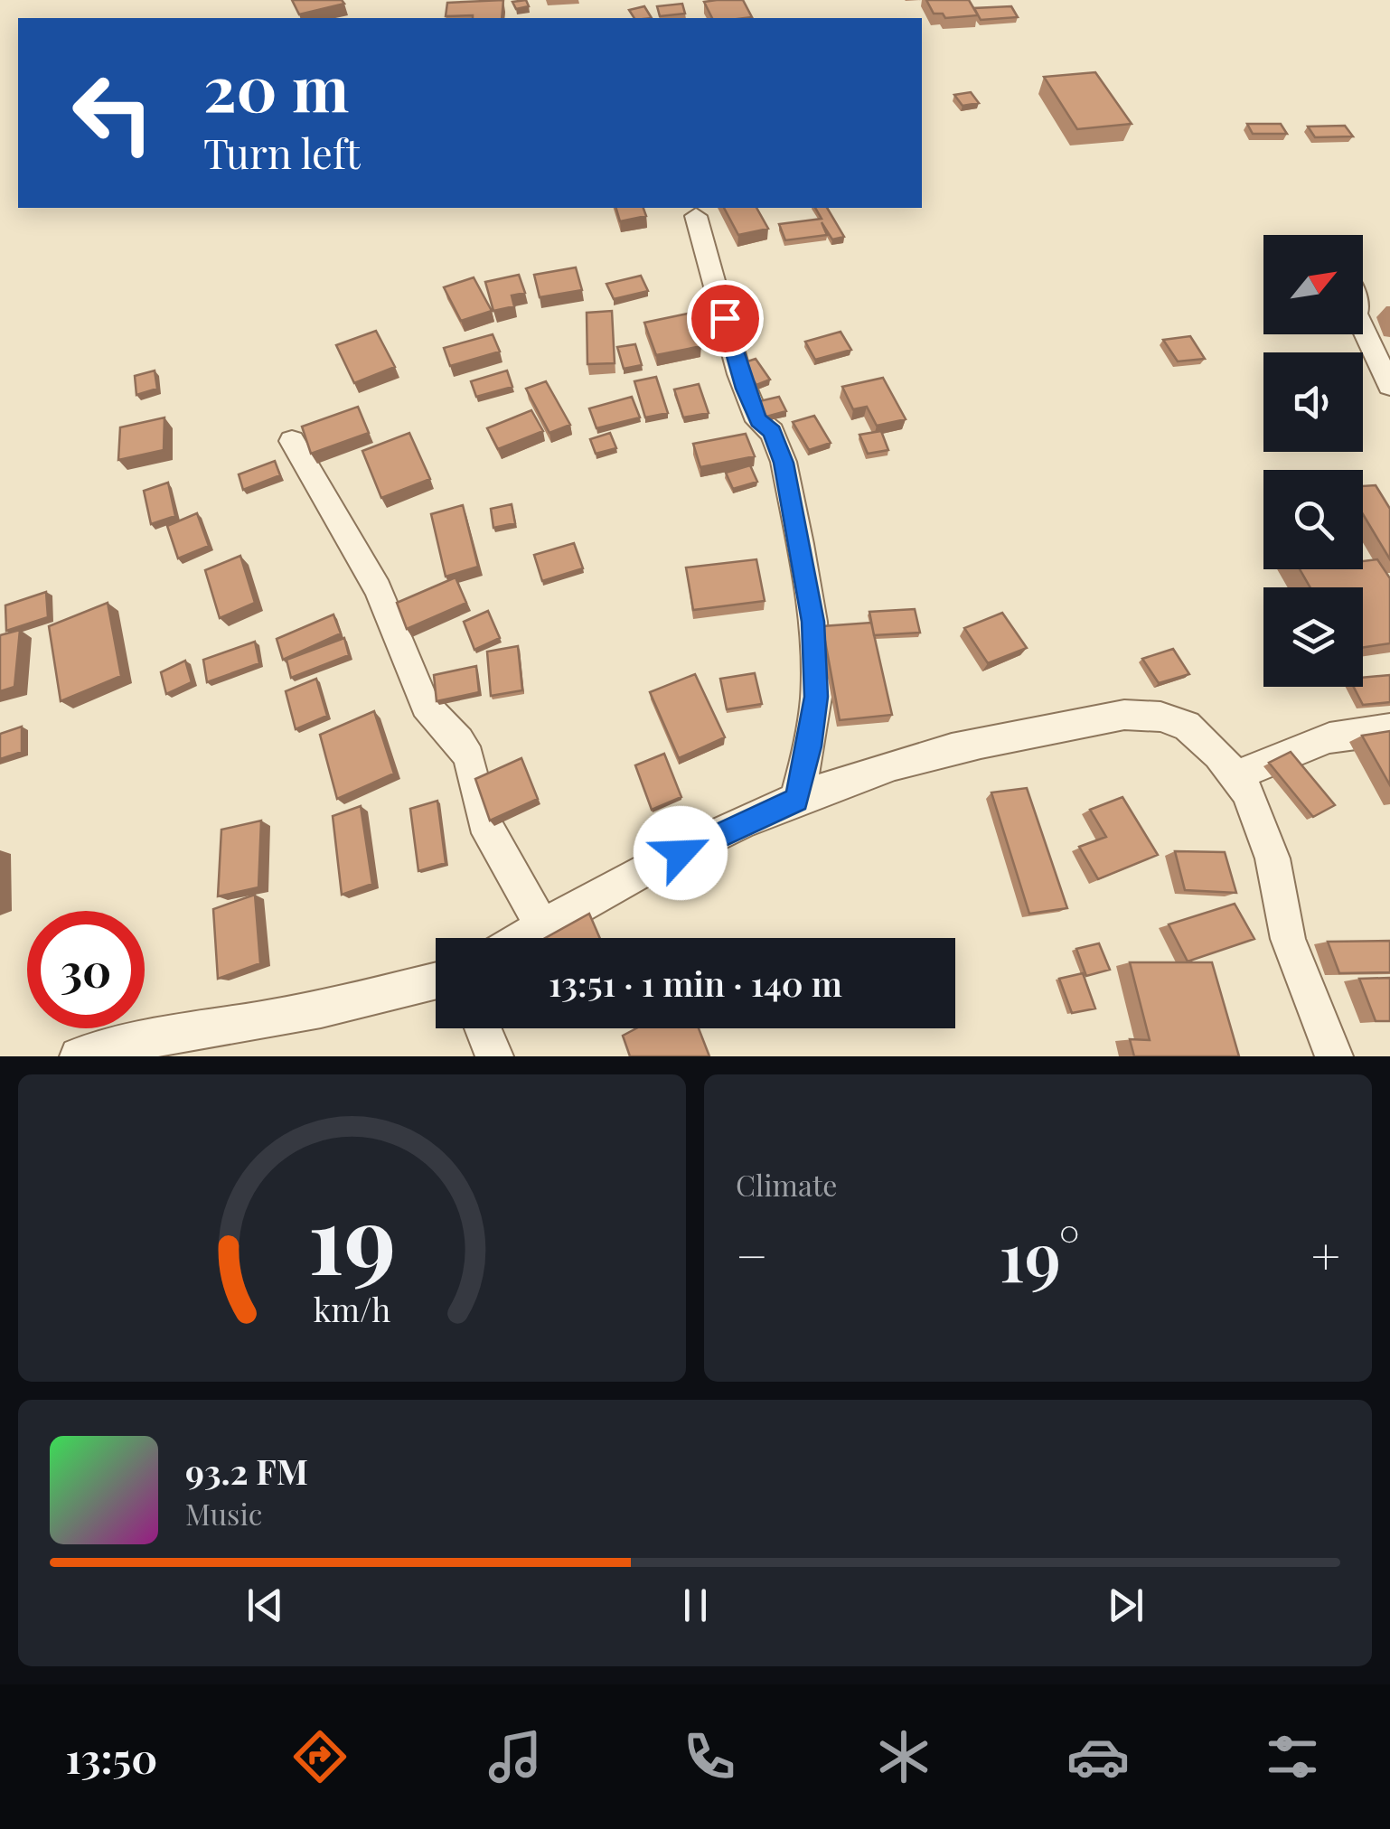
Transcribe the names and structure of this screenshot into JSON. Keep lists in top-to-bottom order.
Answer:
{
  "north": "top right",
  "page": {
    "turn": ["20 m", "Turn left"],
    "limit": "30",
    "trip": "13:51 · 1 min · 140 m",
    "tile": "Climate",
    "heat": ["−", "19°", "+"],
    "song": ["93.2 FM", "Music"],
    "tabs": "13:50",
    "gauge": ["19", "km/h"]
  }
}
